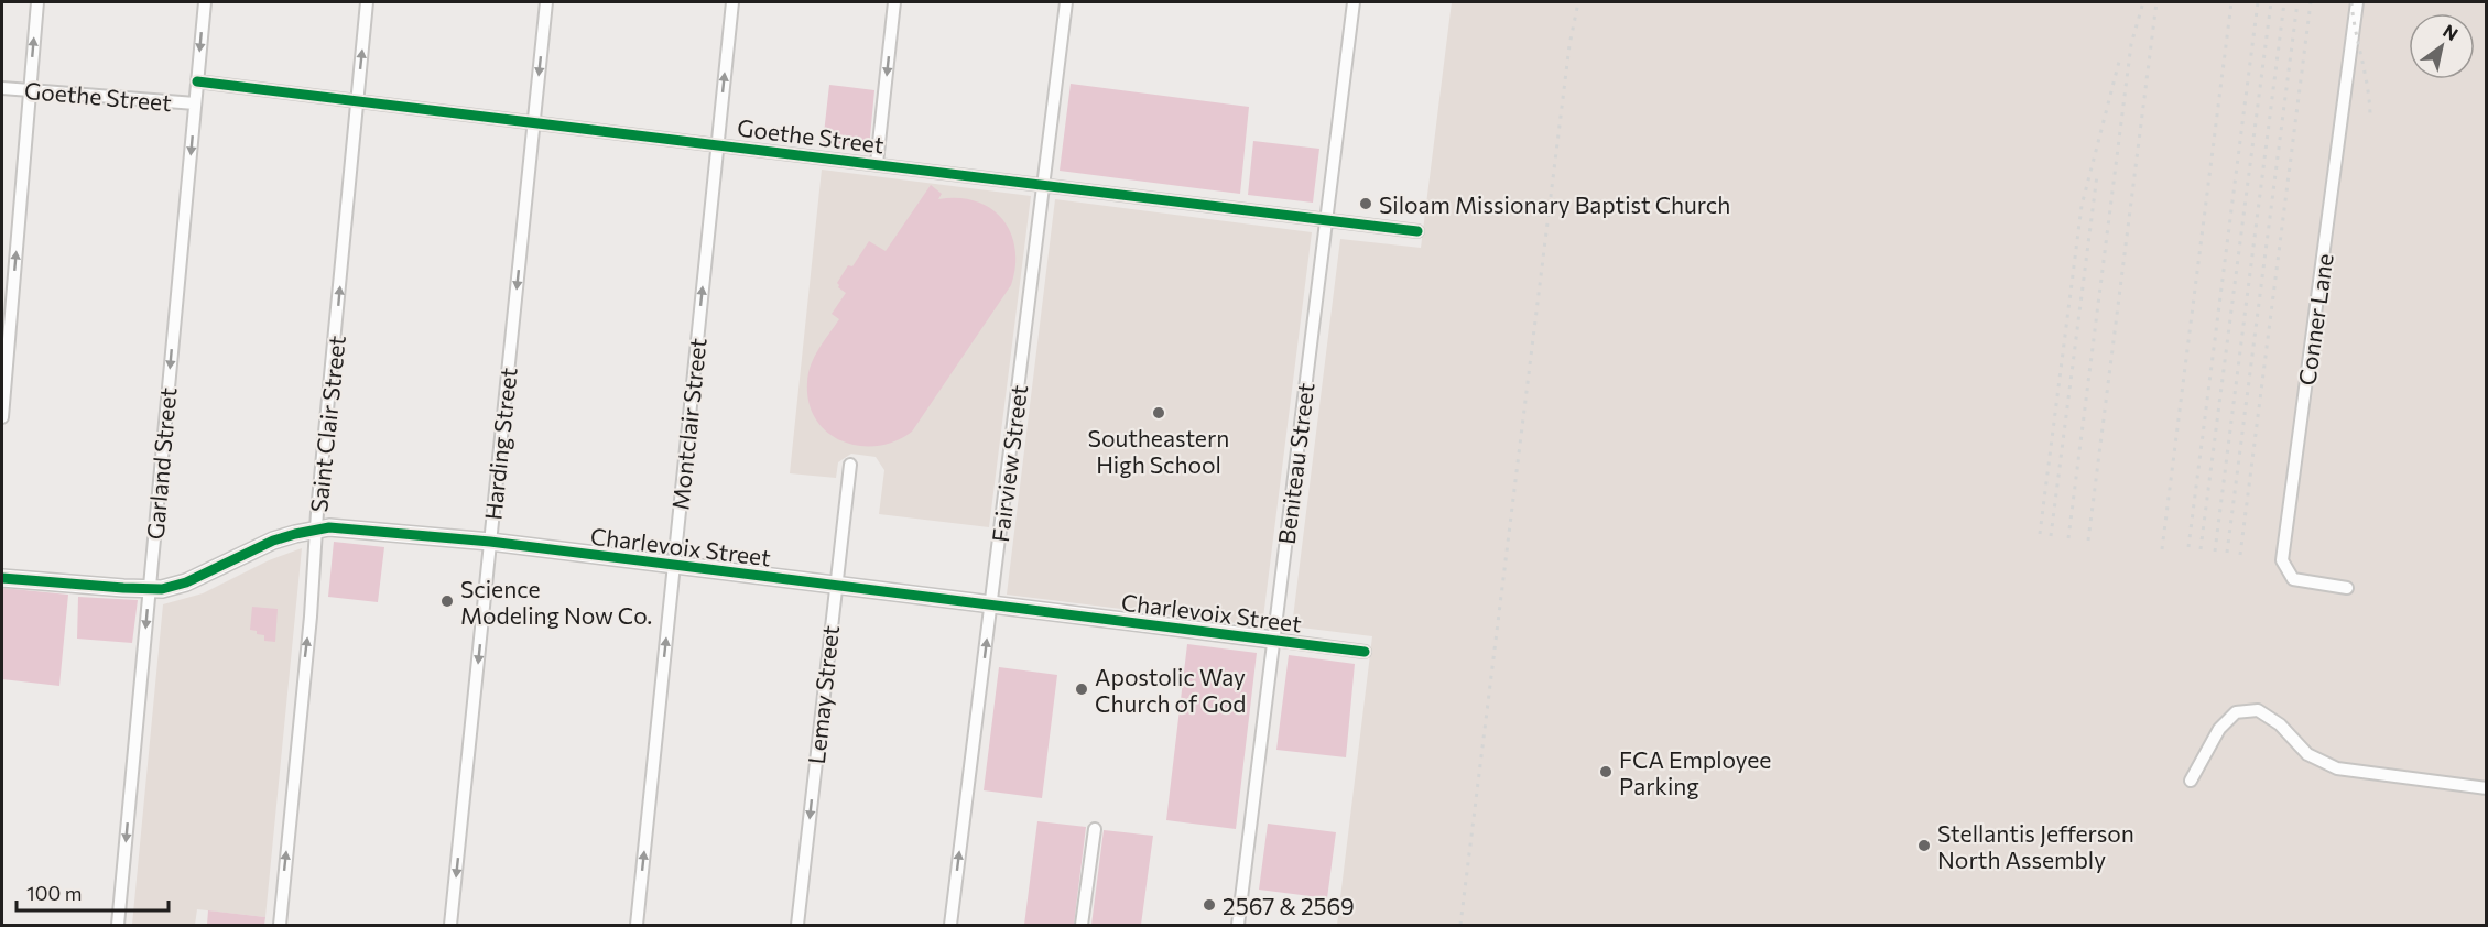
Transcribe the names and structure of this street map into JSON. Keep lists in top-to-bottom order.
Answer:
{
  "streets": {
    "street": [
      "Goethe Street",
      "Conner Lane",
      "Saint Clair Street",
      "Montclair Street",
      "Harding Street",
      "Garland Street",
      "Fairview Street",
      "Beniteau Street",
      "Charlevoix Street",
      "Lemay Street"
    ]
  },
  "crossings": [
    ["Goethe Street", "Saint Clair Street"],
    ["Goethe Street", "Montclair Street"],
    ["Goethe Street", "Harding Street"],
    ["Goethe Street", "Garland Street"],
    ["Goethe Street", "Fairview Street"],
    ["Goethe Street", "Beniteau Street"],
    ["Saint Clair Street", "Charlevoix Street"],
    ["Montclair Street", "Charlevoix Street"],
    ["Harding Street", "Charlevoix Street"],
    ["Garland Street", "Charlevoix Street"],
    ["Fairview Street", "Charlevoix Street"],
    ["Beniteau Street", "Charlevoix Street"],
    ["Charlevoix Street", "Lemay Street"]
  ],
  "one_way": [
    "Saint Clair Street",
    "Montclair Street",
    "Harding Street",
    "Garland Street",
    "Lemay Street"
  ],
  "places": [
    "Siloam Missionary Baptist Church",
    "Southeastern High School",
    "Science Modeling Now Co.",
    "Apostolic Way Church of God",
    "FCA Employee Parking",
    "Stellantis Jefferson North Assembly",
    "2567 & 2569"
  ],
  "scale_bar": "100 m",
  "north": "top right"
}
